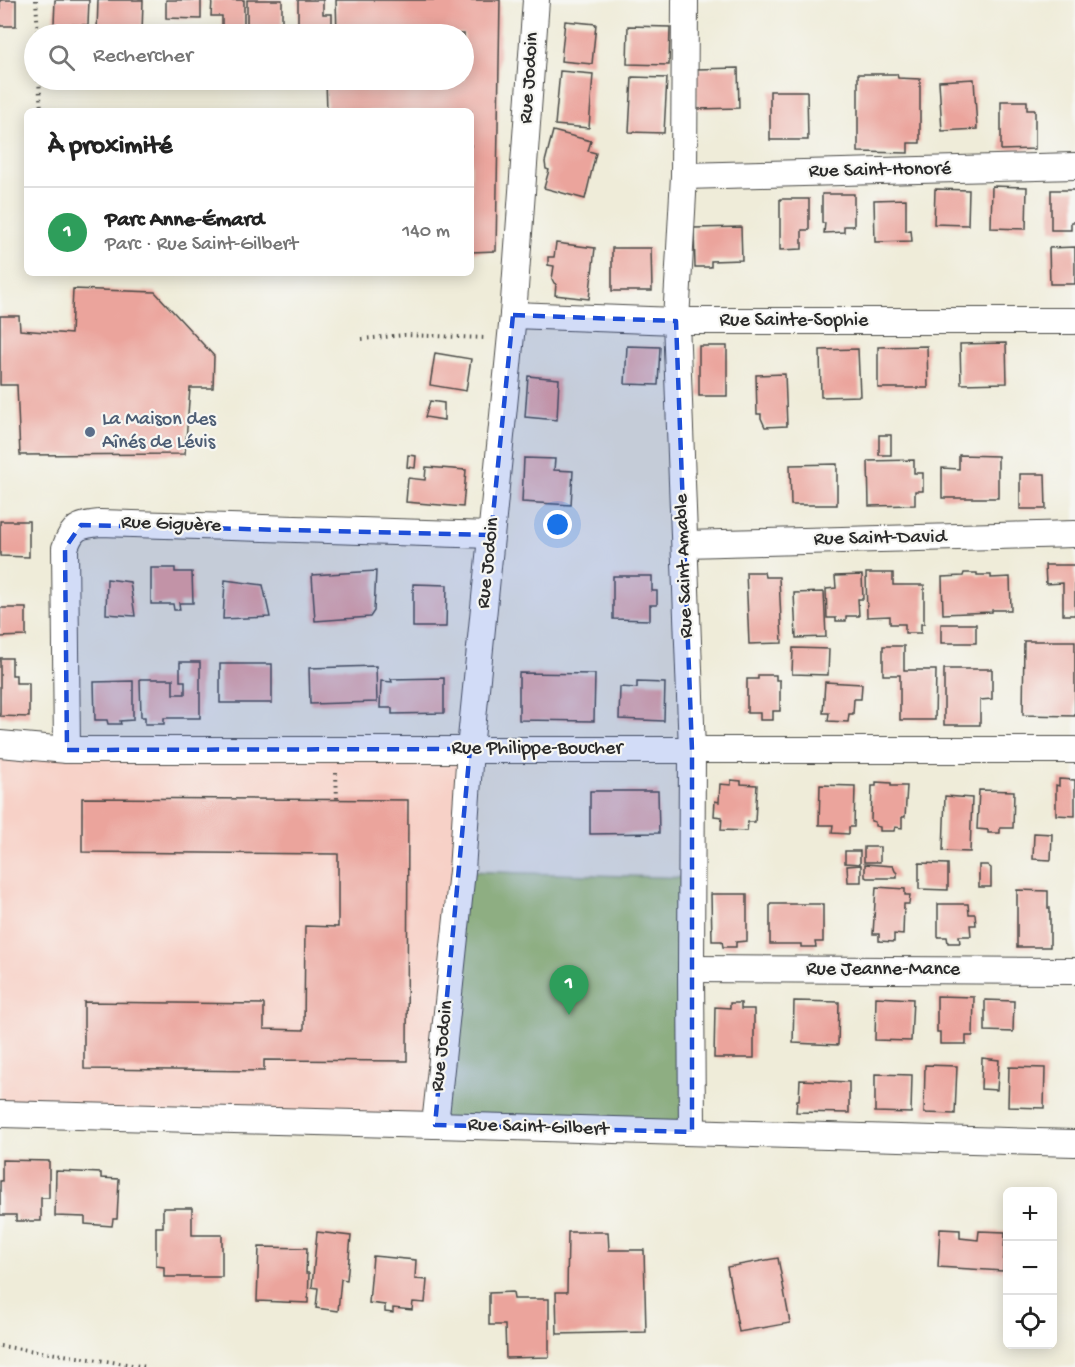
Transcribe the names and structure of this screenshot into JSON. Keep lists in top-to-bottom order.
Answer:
{
  "streets": {
    "street": [
      "Rue Jodoin",
      "Rue Saint-Honoré",
      "Rue Sainte-Sophie",
      "Rue Giguère",
      "Rue Saint-David",
      "Rue Saint Amable",
      "Rue Philippe-Boucher",
      "Rue Jeanne-Mance",
      "Rue Saint-Gilbert"
    ]
  },
  "crossings": [
    ["Rue Jodoin", "Rue Sainte-Sophie"],
    ["Rue Jodoin", "Rue Giguère"],
    ["Rue Jodoin", "Rue Philippe-Boucher"],
    ["Rue Jodoin", "Rue Saint-Gilbert"],
    ["Rue Saint-Honoré", "Rue Saint Amable"],
    ["Rue Sainte-Sophie", "Rue Saint Amable"],
    ["Rue Giguère", "Rue Philippe-Boucher"],
    ["Rue Saint-David", "Rue Saint Amable"],
    ["Rue Saint Amable", "Rue Philippe-Boucher"],
    ["Rue Saint Amable", "Rue Jeanne-Mance"],
    ["Rue Saint Amable", "Rue Saint-Gilbert"]
  ],
  "places": ["La Maison des Aînés de Lévis"],
  "page": {
    "search": "Rechercher",
    "heading": "À proximité",
    "list": [
      {
        "mark": "1",
        "name": "Parc Anne-Émard",
        "note": "Parc · Rue Saint-Gilbert",
        "value": "140 m"
      }
    ],
    "pins": "1",
    "map_buttons": ["+", "−"]
  }
}
